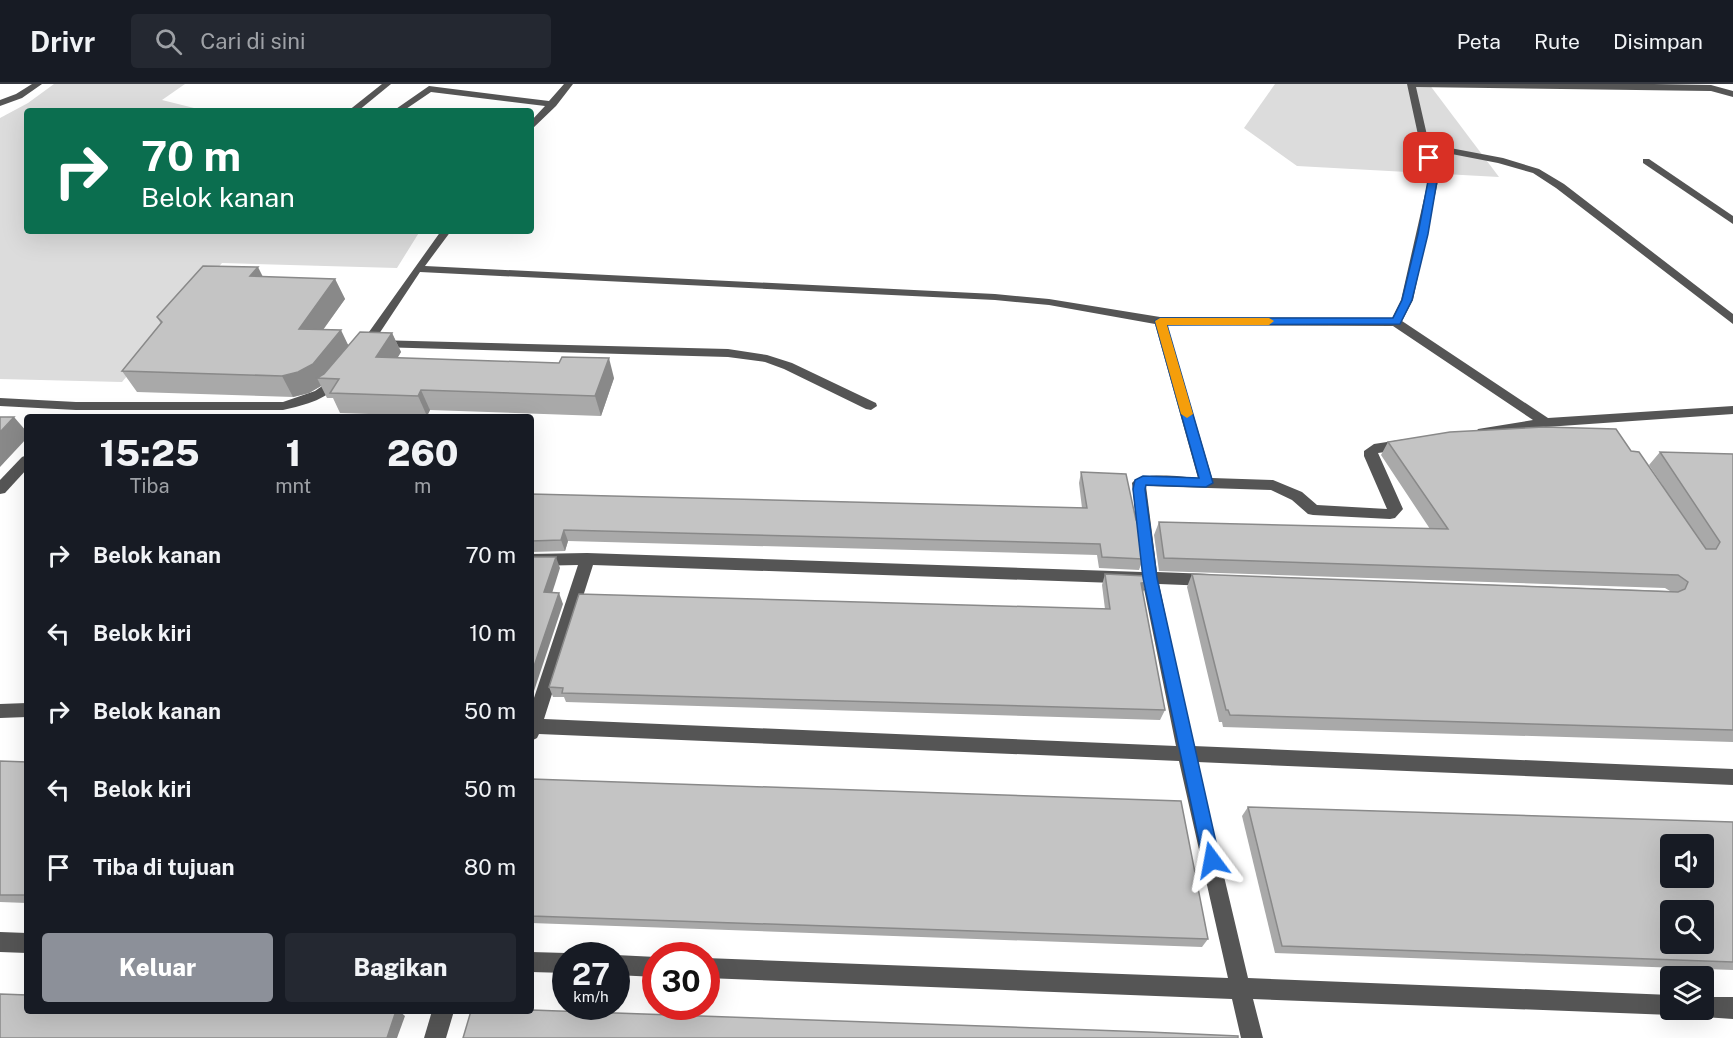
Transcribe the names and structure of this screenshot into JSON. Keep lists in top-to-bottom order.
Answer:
{
  "page": {
    "header": "Drivr",
    "search": "Cari di sini",
    "nav": ["Peta", "Rute", "Disimpan"],
    "turn": ["70 m", "Belok kanan"],
    "eta": [
      "15:25",
      "Tiba",
      "1",
      "mnt",
      "260",
      "m"
    ],
    "list": [
      {
        "name": "Belok kanan",
        "value": "70 m"
      },
      {
        "name": "Belok kiri",
        "value": "10 m"
      },
      {
        "name": "Belok kanan",
        "value": "50 m"
      },
      {
        "name": "Belok kiri",
        "value": "50 m"
      },
      {
        "name": "Tiba di tujuan",
        "value": "80 m"
      }
    ],
    "buttons": ["Keluar", "Bagikan"],
    "speed": "27 km/h",
    "limit": "30"
  }
}
